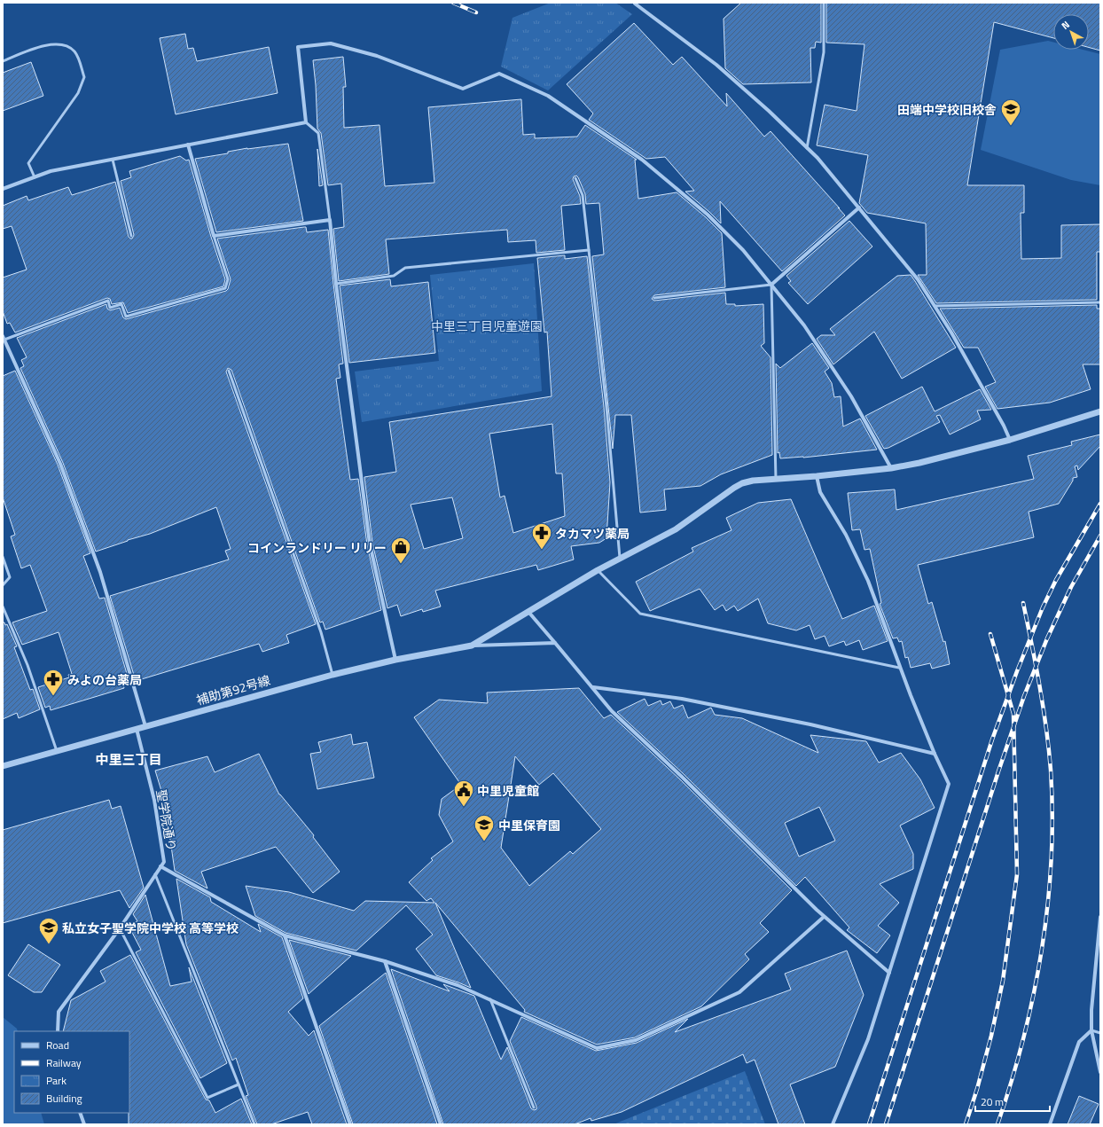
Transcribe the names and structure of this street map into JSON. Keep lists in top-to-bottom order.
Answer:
{
  "streets": {
    "street": ["補助第92号線", "聖学院通り"]
  },
  "crossings": [
    ["補助第92号線", "聖学院通り"]
  ],
  "districts": ["中里三丁目"],
  "parks": ["中里三丁目児童遊園"],
  "places": {
    "school or university": ["田端中学校旧校舎", "中里保育園", "私立女子聖学院中学校 高等学校"],
    "pharmacy": ["タカマツ薬局", "みよの台薬局"],
    "shop": ["コインランドリー リリー"],
    "public building": ["中里児童館"]
  },
  "legend": [
    "Road",
    "Railway",
    "Park",
    "Building"
  ],
  "scale_bar": "20 m",
  "north": "top left"
}
